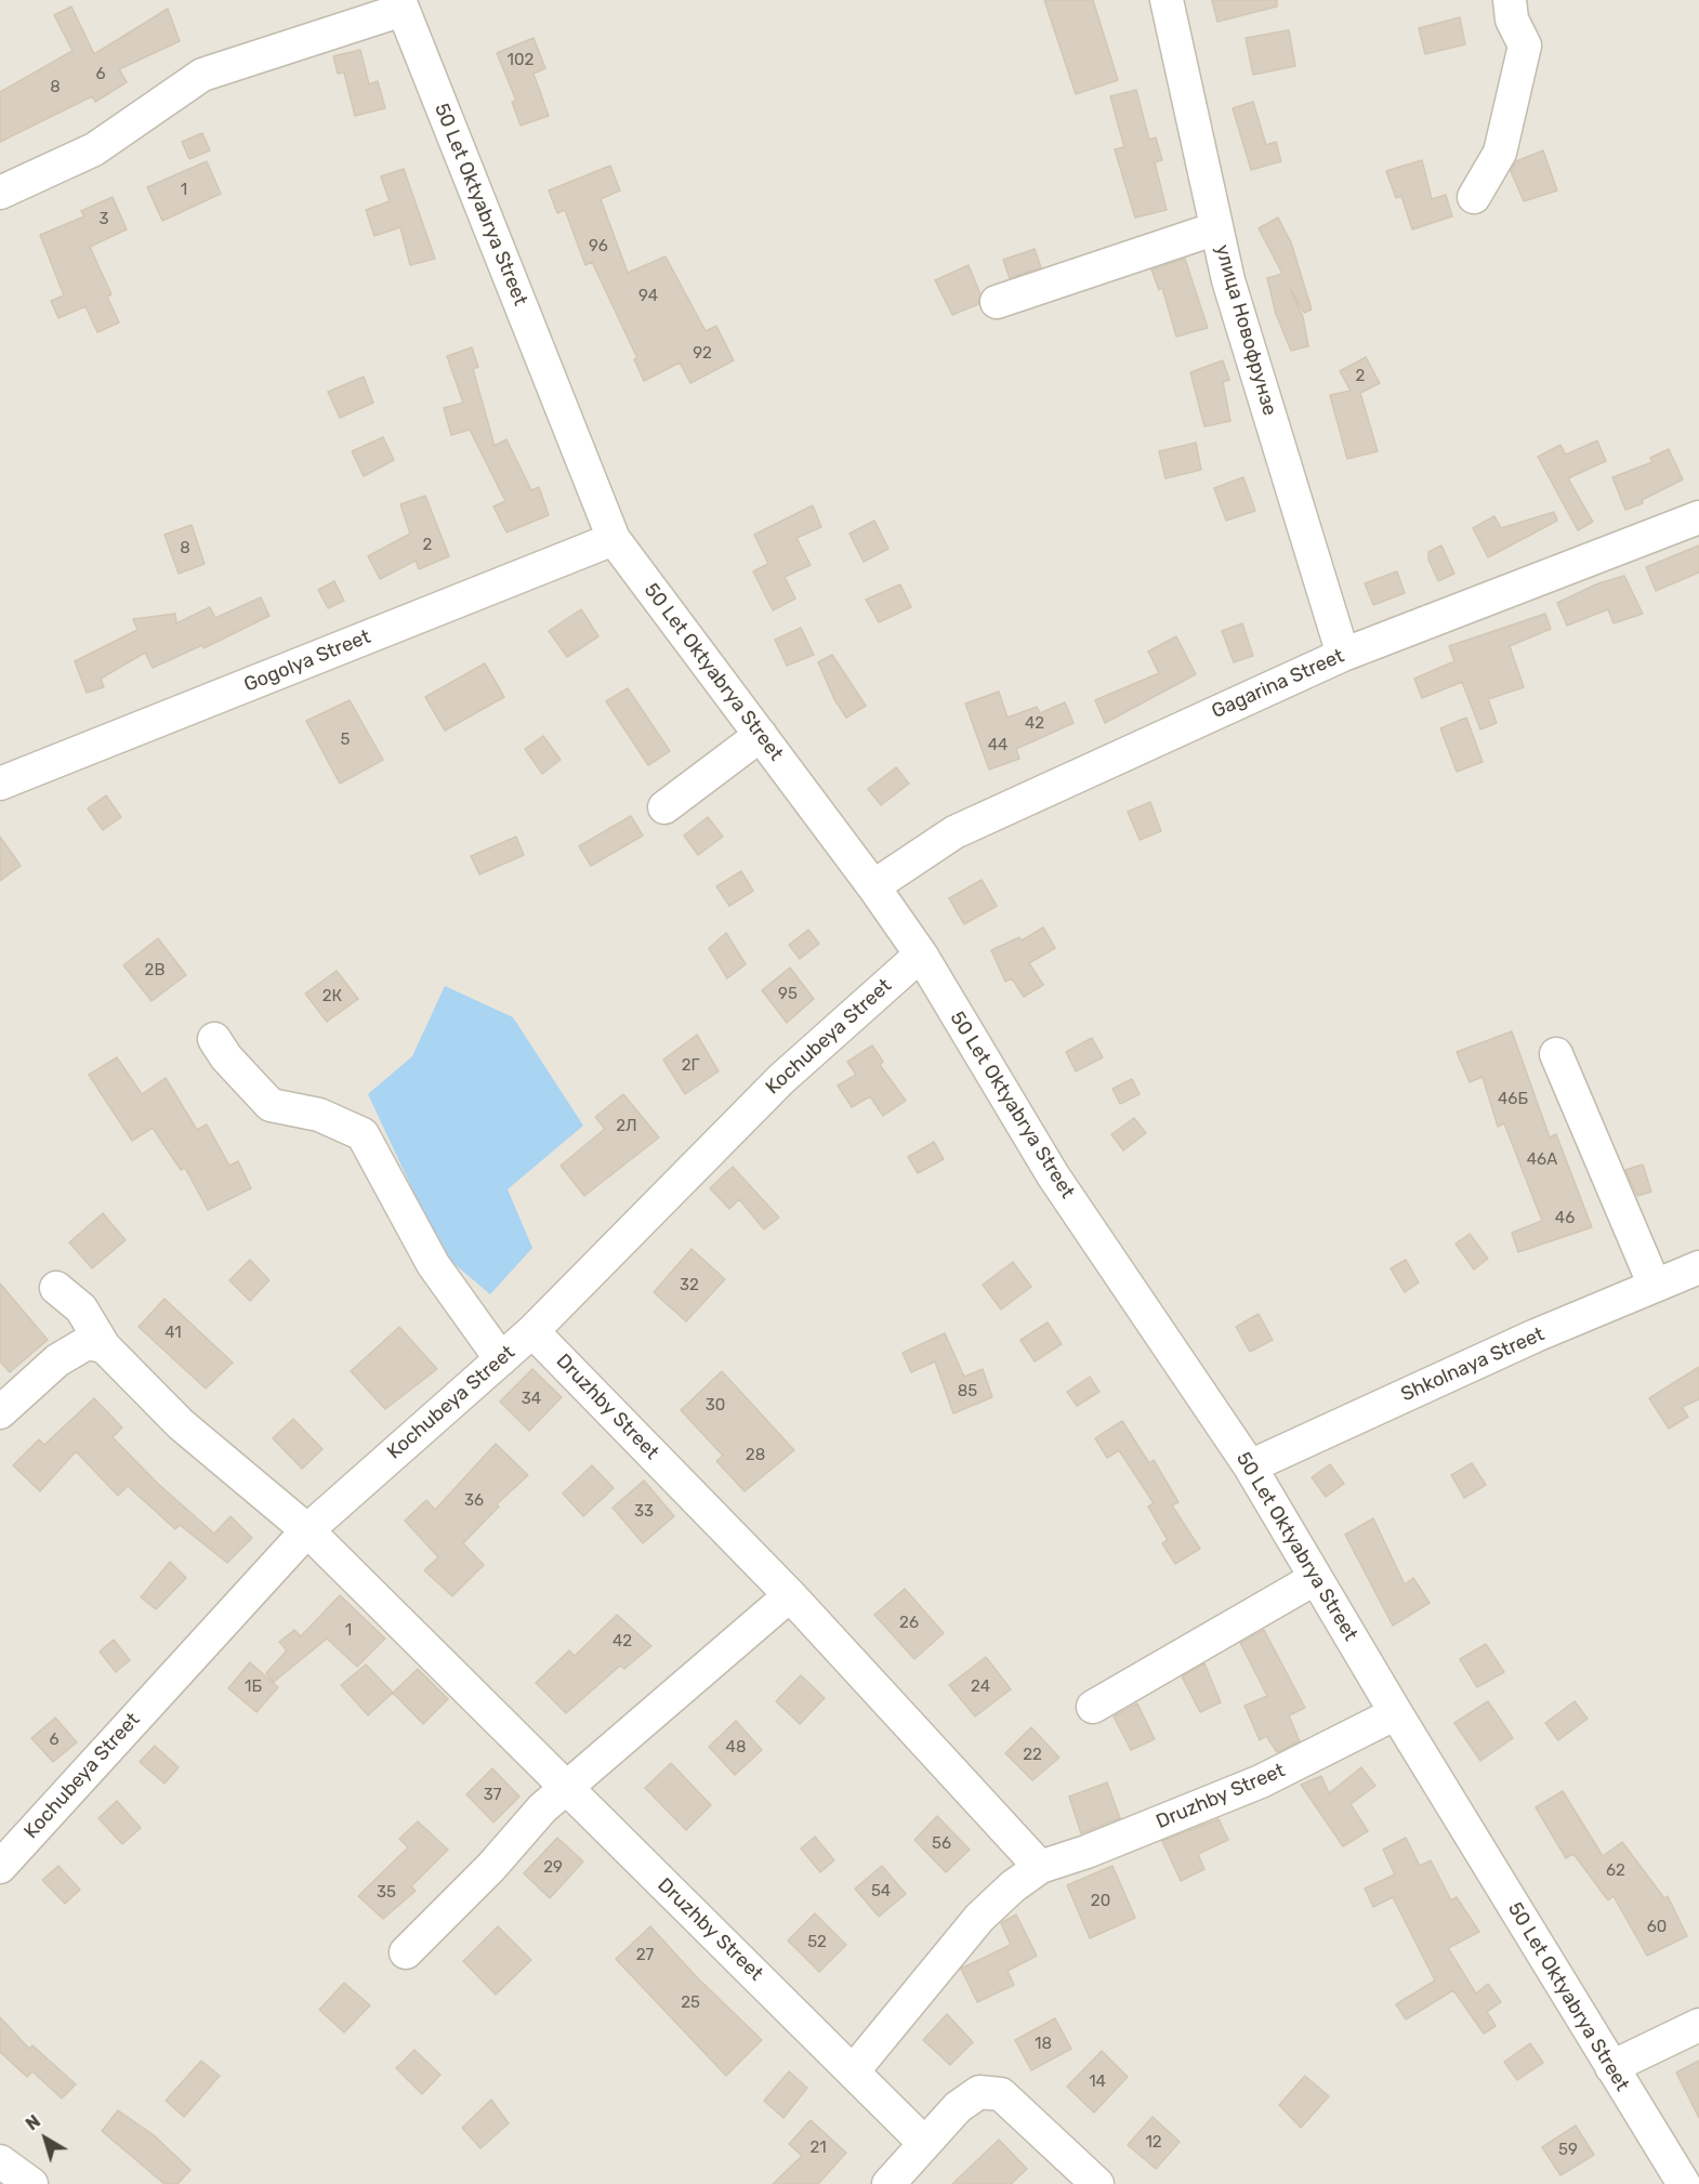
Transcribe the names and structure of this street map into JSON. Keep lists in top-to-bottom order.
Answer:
{
  "streets": {
    "street": [
      "50 Let Oktyabrya Street",
      "улица Новофрунзе",
      "Gogolya Street",
      "Gagarina Street",
      "Kochubeya Street",
      "Shkolnaya Street",
      "Druzhby Street"
    ]
  },
  "crossings": [
    ["50 Let Oktyabrya Street", "Gogolya Street"],
    ["50 Let Oktyabrya Street", "Gagarina Street"],
    ["50 Let Oktyabrya Street", "Kochubeya Street"],
    ["50 Let Oktyabrya Street", "Shkolnaya Street"],
    ["50 Let Oktyabrya Street", "Druzhby Street"],
    ["улица Новофрунзе", "Gagarina Street"],
    ["Kochubeya Street", "Druzhby Street"]
  ],
  "house_numbers": [
    "102",
    "6",
    "8",
    "1",
    "3",
    "96",
    "94",
    "92",
    "2",
    "2",
    "8",
    "42",
    "5",
    "44",
    "2В",
    "95",
    "2К",
    "2Г",
    "46Б",
    "2Л",
    "46А",
    "46",
    "32",
    "41",
    "85",
    "34",
    "30",
    "28",
    "36",
    "33",
    "26",
    "1",
    "42",
    "1Б",
    "24",
    "6",
    "48",
    "22",
    "37",
    "56",
    "29",
    "62",
    "54",
    "35",
    "20",
    "60",
    "52",
    "27",
    "25",
    "18",
    "14",
    "12",
    "21",
    "59"
  ],
  "north": "top left"
}
